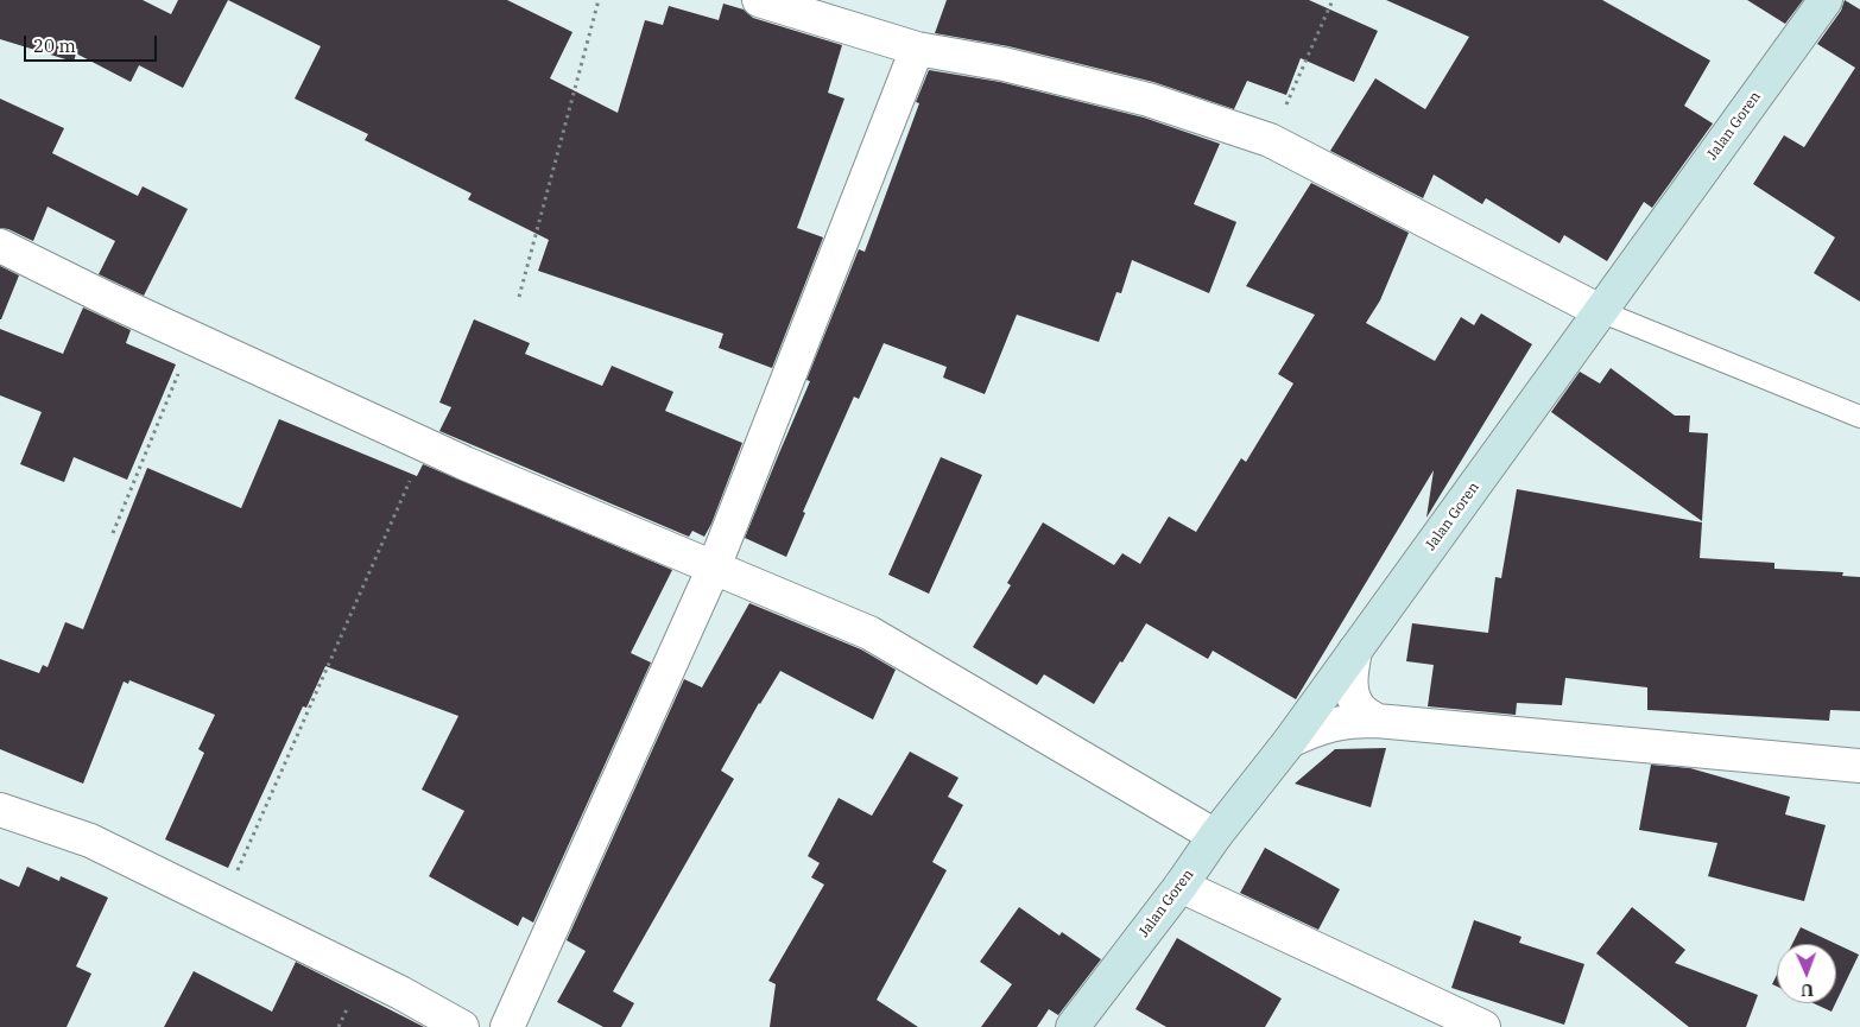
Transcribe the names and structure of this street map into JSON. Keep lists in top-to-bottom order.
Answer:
{
  "streets": {
    "street": ["Jalan Goren"]
  },
  "scale_bar": "20 m",
  "north": "bottom"
}
